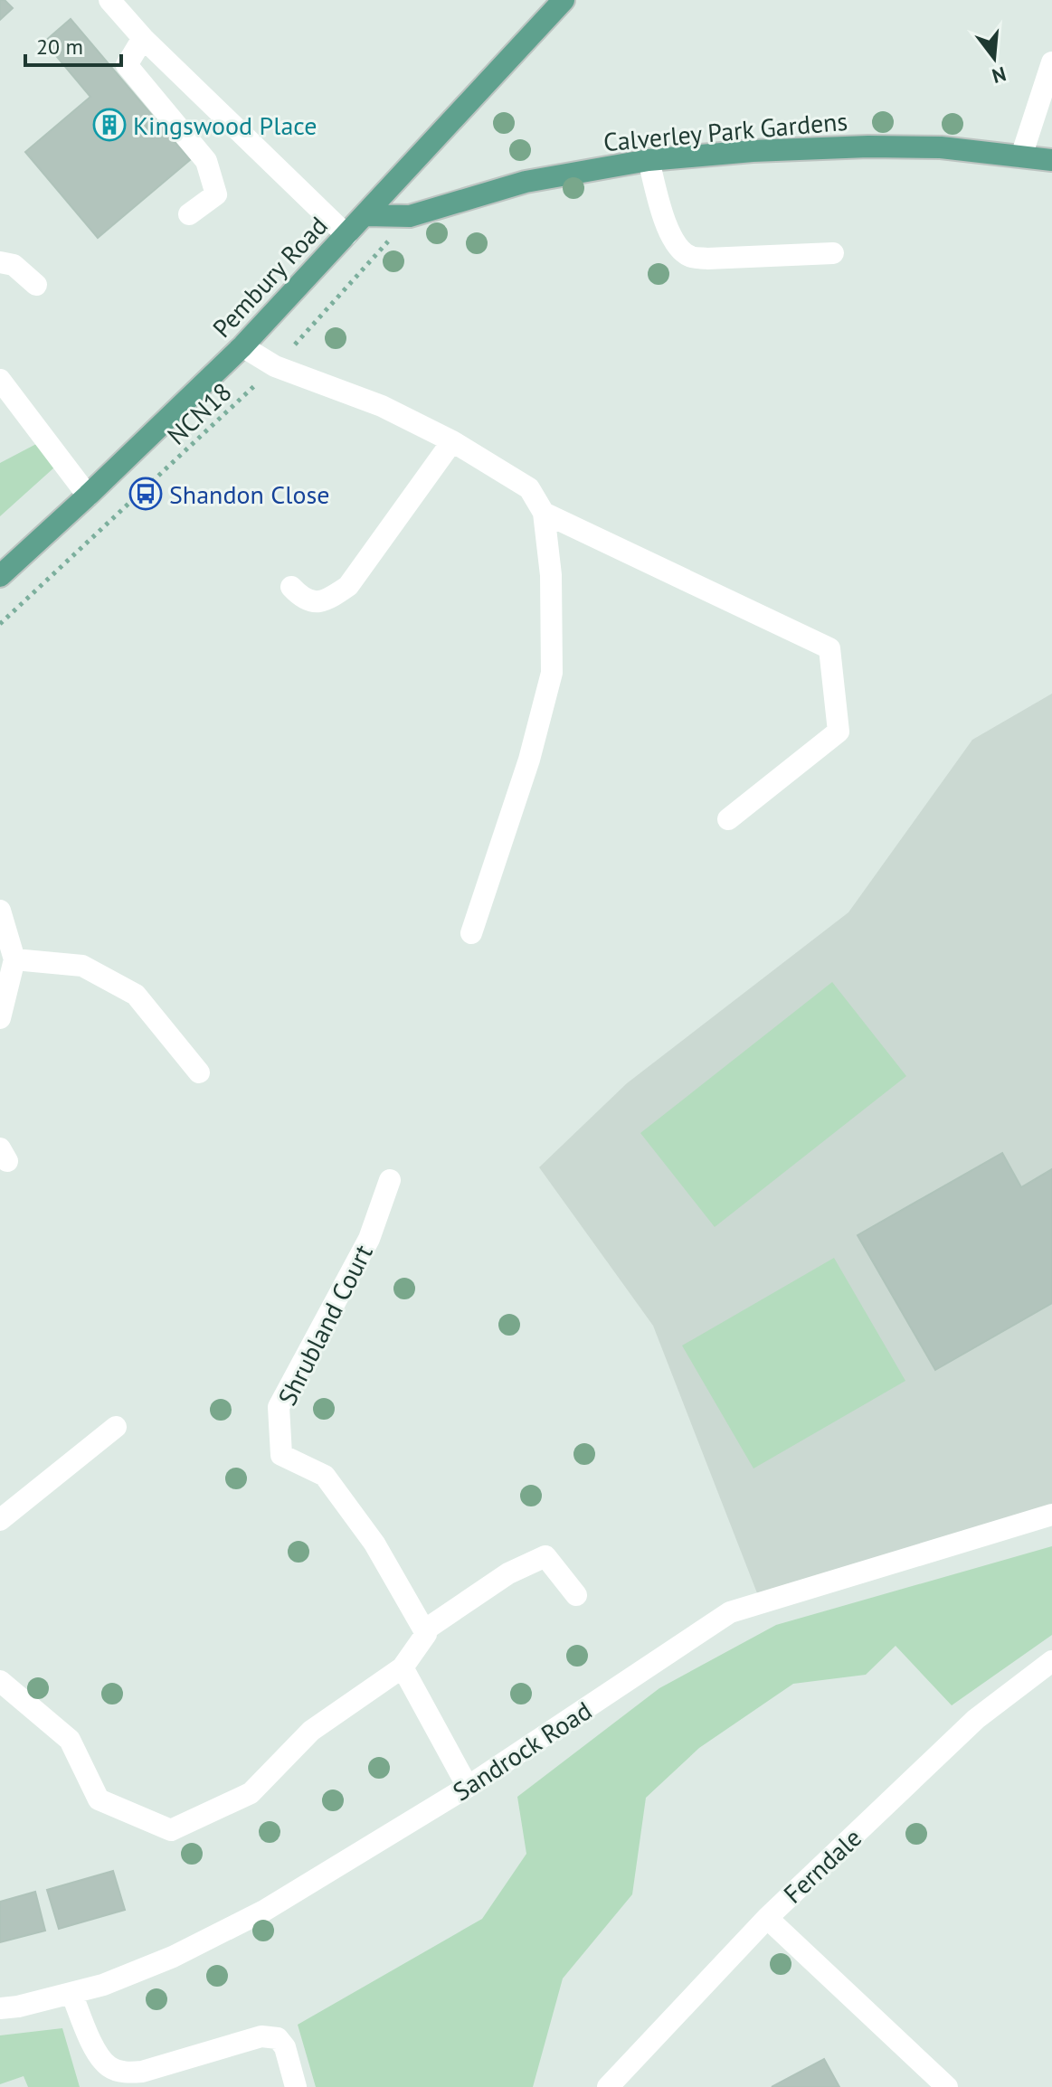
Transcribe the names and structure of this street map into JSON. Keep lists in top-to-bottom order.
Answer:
{
  "streets": {
    "main road": ["Calverley Park Gardens", "Pembury Road"],
    "street": ["Shrubland Court", "Sandrock Road", "Ferndale"],
    "path": ["NCN18"]
  },
  "crossings": [
    ["Calverley Park Gardens", "Pembury Road"],
    ["Calverley Park Gardens", "NCN18"]
  ],
  "places": {
    "building": ["Kingswood Place"],
    "bus stop": ["Shandon Close"]
  },
  "scale_bar": "20 m",
  "north": "bottom"
}
